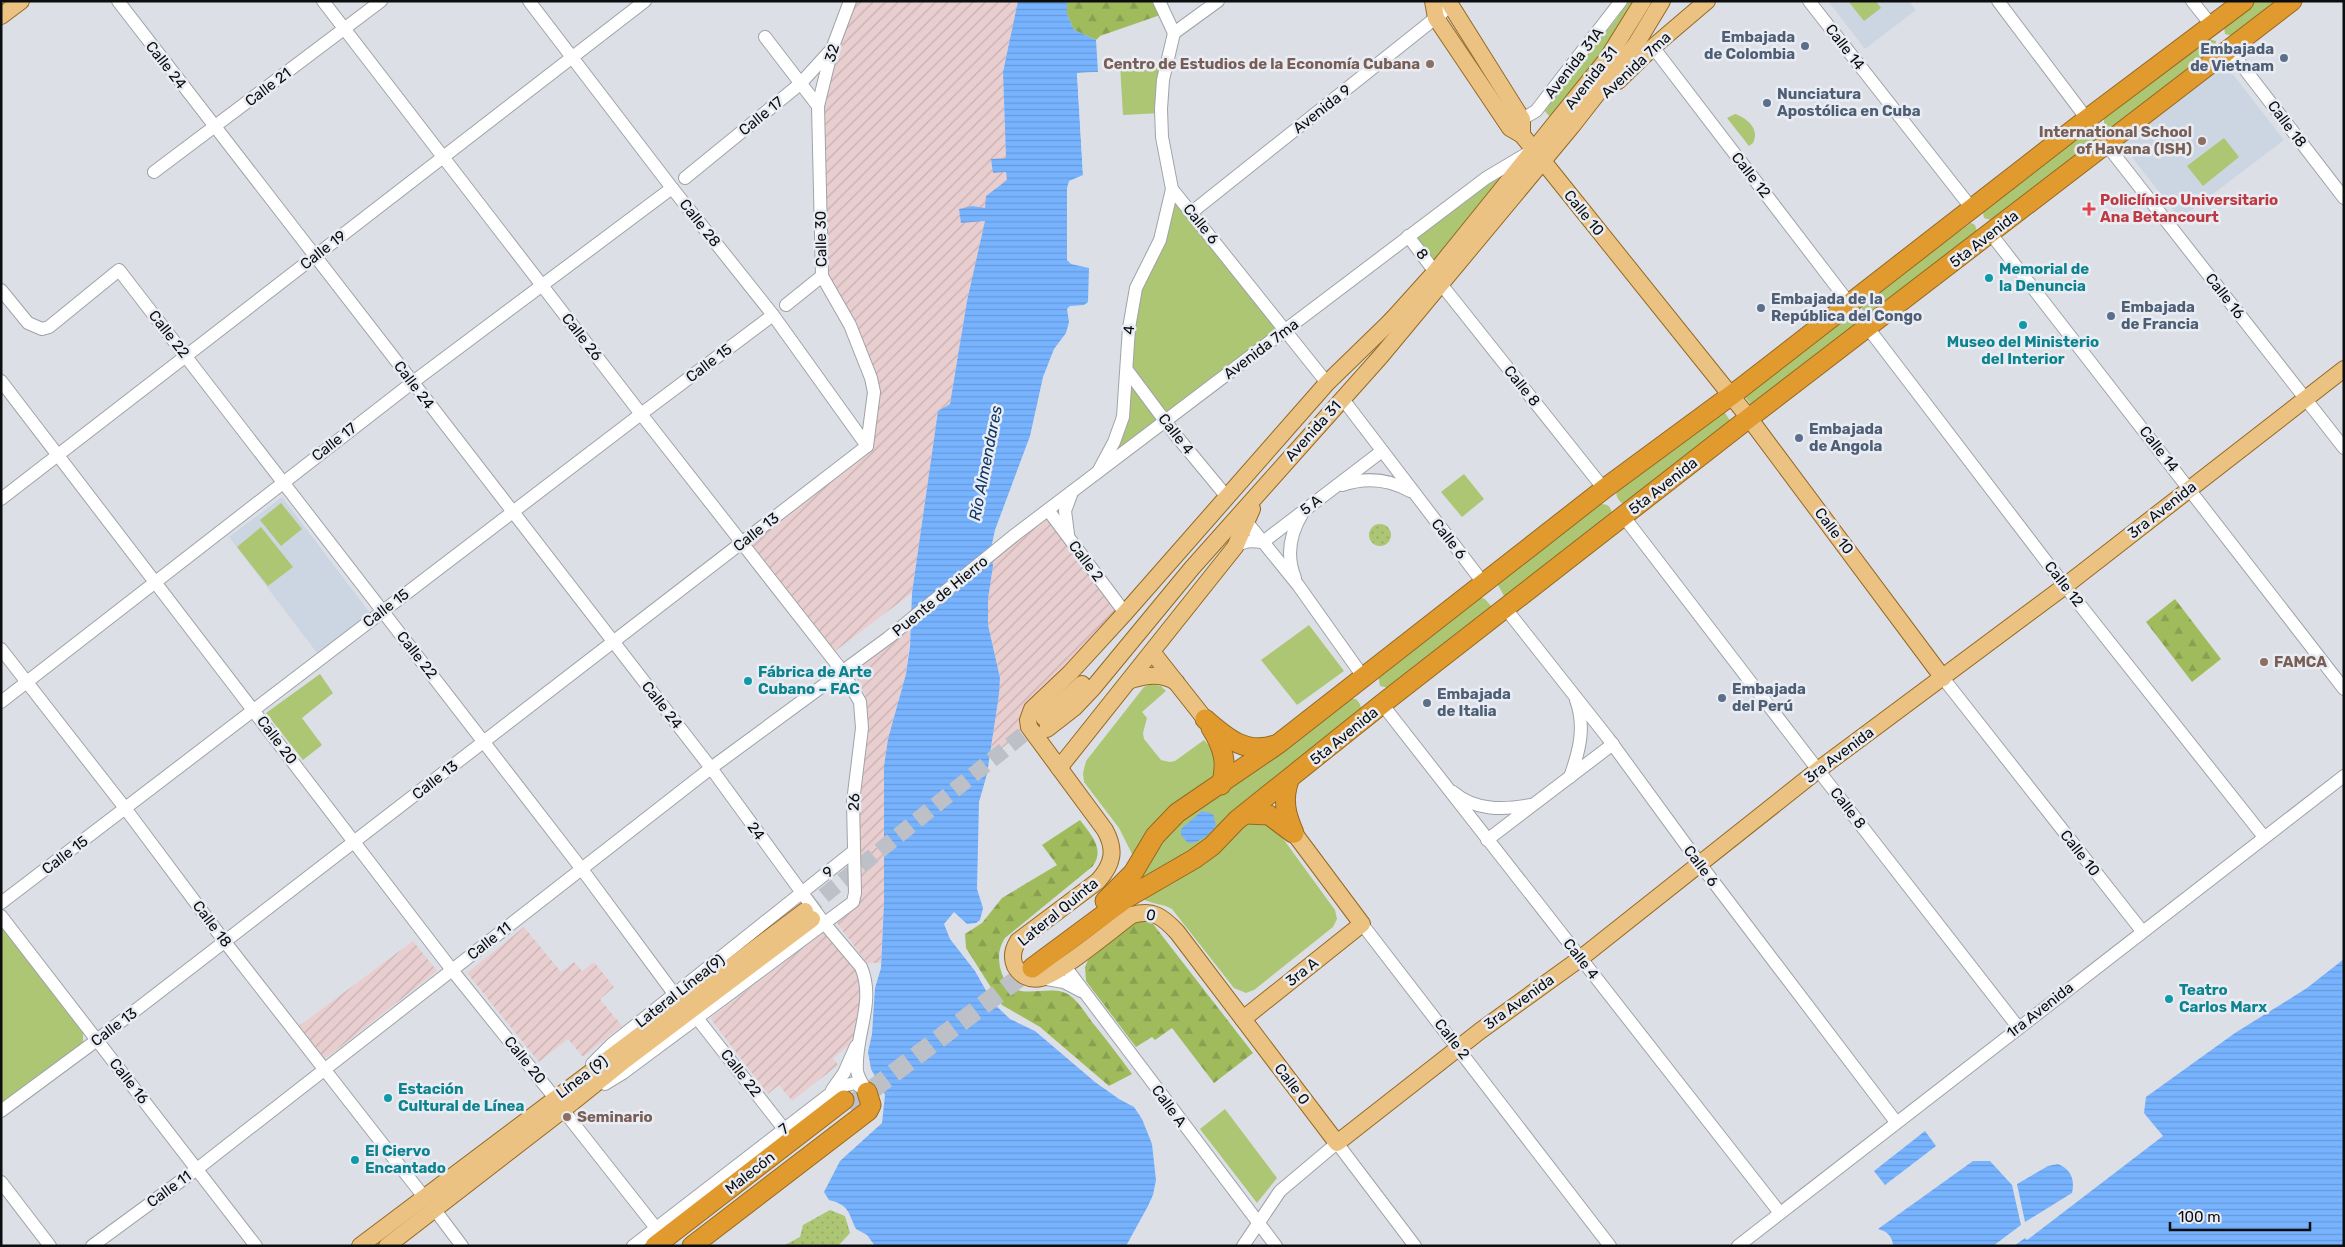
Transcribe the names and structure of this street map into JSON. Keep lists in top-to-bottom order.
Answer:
{
  "streets": {
    "highway": ["5ta Avenida", "Malecón"],
    "main road": [
      "Avenida 7ma",
      "Avenida 31",
      "Calle 10",
      "3ra Avenida",
      "Calle 2",
      "Lateral Quinta",
      "0",
      "3ra A",
      "Línea (9)",
      "Calle 0"
    ],
    "street": [
      "Calle 14",
      "32",
      "Avenida 31A",
      "Calle 24",
      "Calle 21",
      "Avenida 9",
      "Calle 17",
      "Calle 18",
      "Calle 12",
      "Calle 28",
      "Calle 6",
      "Calle 30",
      "Calle 19",
      "8",
      "Calle 16",
      "4",
      "Calle 22",
      "Calle 26",
      "Calle 15",
      "Calle 8",
      "Calle 4",
      "5 A",
      "Calle 13",
      "Puente de Hierro",
      "Calle 20",
      "26",
      "24",
      "9",
      "Calle 11",
      "Lateral Línea(9)",
      "1ra Avenida",
      "Calle A",
      "7"
    ]
  },
  "crossings": [
    ["Calle 14", "5ta Avenida"],
    ["Calle 14", "3ra Avenida"],
    ["32", "Calle 17"],
    ["32", "Calle 30"],
    ["Avenida 31A", "Calle 10"],
    ["Calle 24", "Calle 21"],
    ["Calle 24", "Calle 17"],
    ["Calle 24", "Calle 19"],
    ["Calle 24", "Calle 15"],
    ["Calle 24", "Calle 13"],
    ["Calle 24", "24"],
    ["Calle 24", "Calle 11"],
    ["Avenida 7ma", "Avenida 31"],
    ["Avenida 7ma", "Calle 12"],
    ["Avenida 7ma", "Calle 10"],
    ["Avenida 7ma", "Calle 6"],
    ["Avenida 7ma", "8"],
    ["Avenida 7ma", "4"],
    ["Avenida 7ma", "Calle 4"],
    ["Avenida 7ma", "Calle 2"],
    ["Avenida 7ma", "Puente de Hierro"],
    ["Avenida 31", "Calle 10"],
    ["Avenida 31", "Calle 6"],
    ["Avenida 31", "8"],
    ["Avenida 31", "Calle 8"],
    ["Calle 21", "Calle 26"],
    ["Avenida 9", "Calle 10"],
    ["Avenida 9", "Calle 6"],
    ["Calle 17", "Calle 18"],
    ["Calle 17", "Calle 28"],
    ["Calle 17", "Calle 22"],
    ["Calle 17", "Calle 26"],
    ["Calle 17", "Calle 20"],
    ["Calle 18", "5ta Avenida"],
    ["Calle 18", "Calle 15"],
    ["Calle 18", "Calle 13"],
    ["Calle 18", "Calle 11"],
    ["Calle 18", "Línea (9)"],
    ["Calle 12", "5ta Avenida"],
    ["Calle 12", "3ra Avenida"],
    ["Calle 12", "1ra Avenida"],
    ["Calle 10", "5ta Avenida"],
    ["Calle 10", "3ra Avenida"],
    ["Calle 10", "1ra Avenida"],
    ["Calle 28", "Calle 30"],
    ["Calle 28", "Calle 19"],
    ["Calle 28", "Calle 15"],
    ["Calle 28", "Calle 13"],
    ["Calle 6", "5ta Avenida"],
    ["Calle 6", "4"],
    ["Calle 6", "5 A"],
    ["Calle 6", "3ra Avenida"],
    ["Calle 6", "1ra Avenida"],
    ["Calle 30", "Calle 13"],
    ["5ta Avenida", "Calle 16"],
    ["5ta Avenida", "Calle 8"],
    ["5ta Avenida", "Calle 4"],
    ["5ta Avenida", "Lateral Quinta"],
    ["Calle 19", "Calle 22"],
    ["Calle 19", "Calle 26"],
    ["Calle 19", "Calle 20"],
    ["8", "Calle 8"],
    ["Calle 16", "3ra Avenida"],
    ["Calle 16", "Calle 13"],
    ["Calle 16", "Calle 11"],
    ["4", "Calle 4"],
    ["Calle 22", "Calle 15"],
    ["Calle 22", "Calle 13"],
    ["Calle 22", "Calle 11"],
    ["Calle 22", "Lateral Línea(9)"],
    ["Calle 22", "7"],
    ["Calle 26", "Calle 15"],
    ["Calle 26", "Calle 13"],
    ["Calle 26", "26"],
    ["Calle 26", "Calle 11"],
    ["Calle 15", "Calle 20"],
    ["Calle 8", "3ra Avenida"],
    ["Calle 8", "1ra Avenida"],
    ["Calle 4", "3ra Avenida"],
    ["Calle 4", "1ra Avenida"],
    ["3ra Avenida", "Calle 2"],
    ["3ra Avenida", "Calle 0"],
    ["Calle 13", "Calle 20"],
    ["Calle 2", "3ra A"],
    ["Puente de Hierro", "Calle 11"],
    ["Calle 20", "Calle 11"],
    ["Calle 20", "Lateral Línea(9)"],
    ["Calle 20", "Línea (9)"],
    ["Calle 20", "7"],
    ["Calle 20", "Malecón"],
    ["26", "9"],
    ["26", "Calle 11"],
    ["26", "Lateral Línea(9)"],
    ["26", "Línea (9)"],
    ["24", "9"],
    ["24", "Calle 11"],
    ["24", "Lateral Línea(9)"],
    ["9", "Lateral Línea(9)"],
    ["0", "Calle 0"],
    ["0", "Calle A"],
    ["3ra A", "Calle 0"],
    ["Lateral Línea(9)", "Línea (9)"],
    ["7", "Malecón"]
  ],
  "water": ["Río Almendares"],
  "places": {
    "other": [
      "Embajada de Colombia",
      "Embajada de Vietnam",
      "Centro de Estudios de la Economía Cubana",
      "Nunciatura Apostólica en Cuba",
      "International School of Havana (ISH)",
      "Memorial de la Denuncia",
      "Embajada de la República del Congo",
      "Embajada de Francia",
      "Museo del Ministerio del Interior",
      "Embajada de Angola",
      "FAMCA",
      "Fábrica de Arte Cubano – FAC",
      "Embajada del Perú",
      "Embajada de Italia",
      "Teatro Carlos Marx",
      "Estación Cultural de Línea",
      "Seminario",
      "El Ciervo Encantado"
    ],
    "health": ["Policlínico Universitario Ana Betancourt"]
  },
  "scale_bar": "100 m"
}
